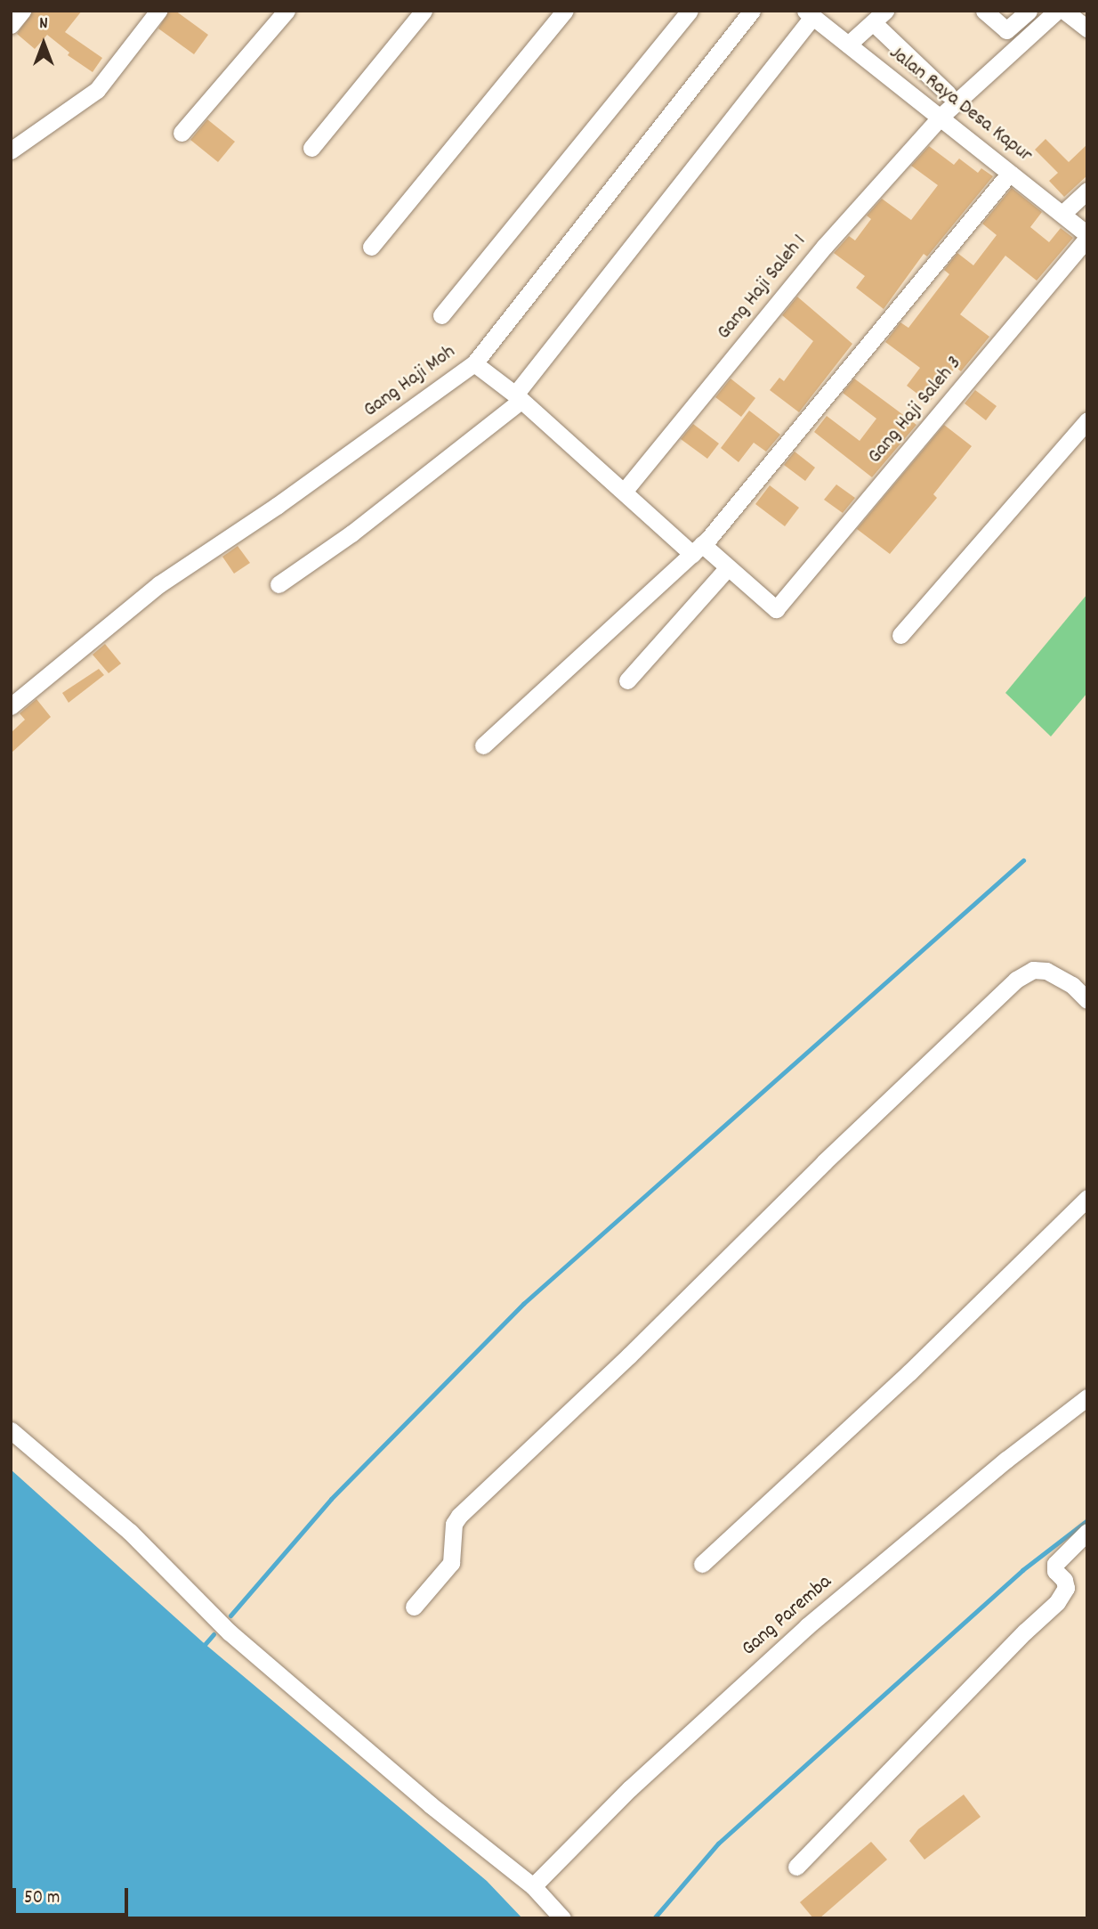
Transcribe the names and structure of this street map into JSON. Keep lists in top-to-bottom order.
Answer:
{
  "streets": {
    "street": [
      "Jalan Raya Desa Kapur",
      "Gang Haji Saleh 1",
      "Gang Haji Moh",
      "Gang Haji Saleh 3",
      "Gang Paremba"
    ]
  },
  "crossings": [
    ["Jalan Raya Desa Kapur", "Gang Haji Saleh 1"],
    ["Jalan Raya Desa Kapur", "Gang Haji Saleh 3"]
  ],
  "scale_bar": "50 m",
  "north": "top"
}
